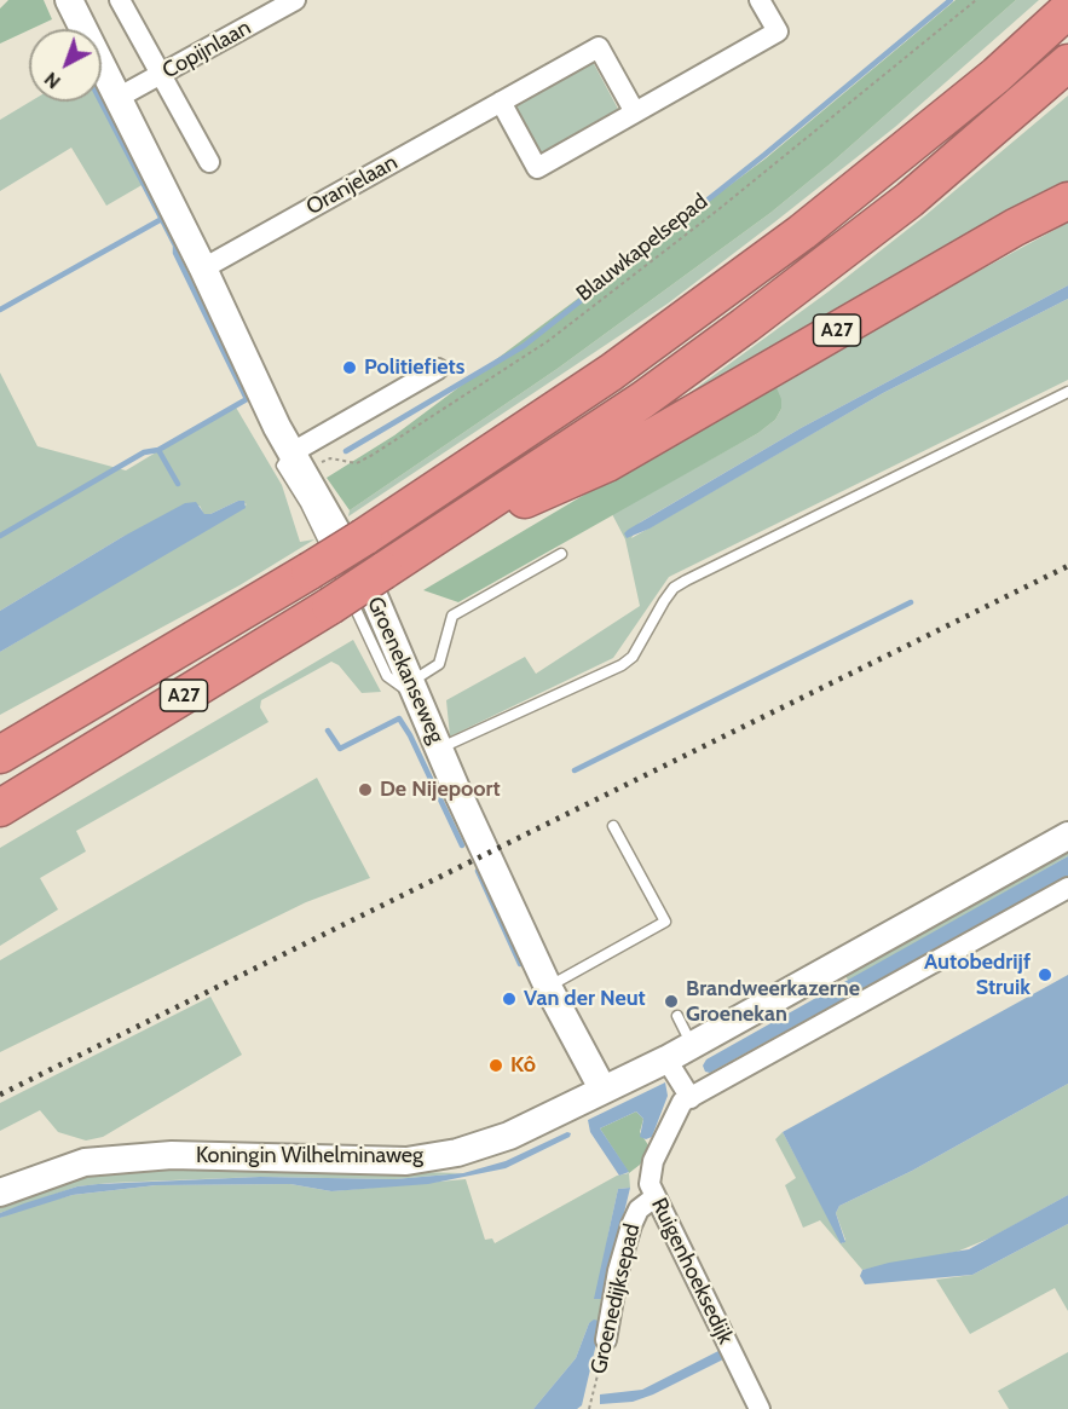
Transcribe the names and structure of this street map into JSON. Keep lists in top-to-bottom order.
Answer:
{
  "streets": {
    "highway": ["A27"],
    "street": [
      "Copijnlaan",
      "Oranjelaan",
      "Groenekanseweg",
      "Koningin Wilhelminaweg",
      "Ruigenhoeksedijk",
      "Groenedijksepad"
    ],
    "path": ["Blauwkapelsepad"]
  },
  "crossings": [
    ["Copijnlaan", "Groenekanseweg"],
    ["Oranjelaan", "Groenekanseweg"],
    ["Blauwkapelsepad", "Groenekanseweg"],
    ["Groenekanseweg", "Koningin Wilhelminaweg"],
    ["Ruigenhoeksedijk", "Groenedijksepad"]
  ],
  "places": [
    "Politiefiets",
    "De Nijepoort",
    "Autobedrijf Struik",
    "Van der Neut",
    "Brandweerkazerne Groenekan",
    "Kô"
  ],
  "north": "bottom left"
}
